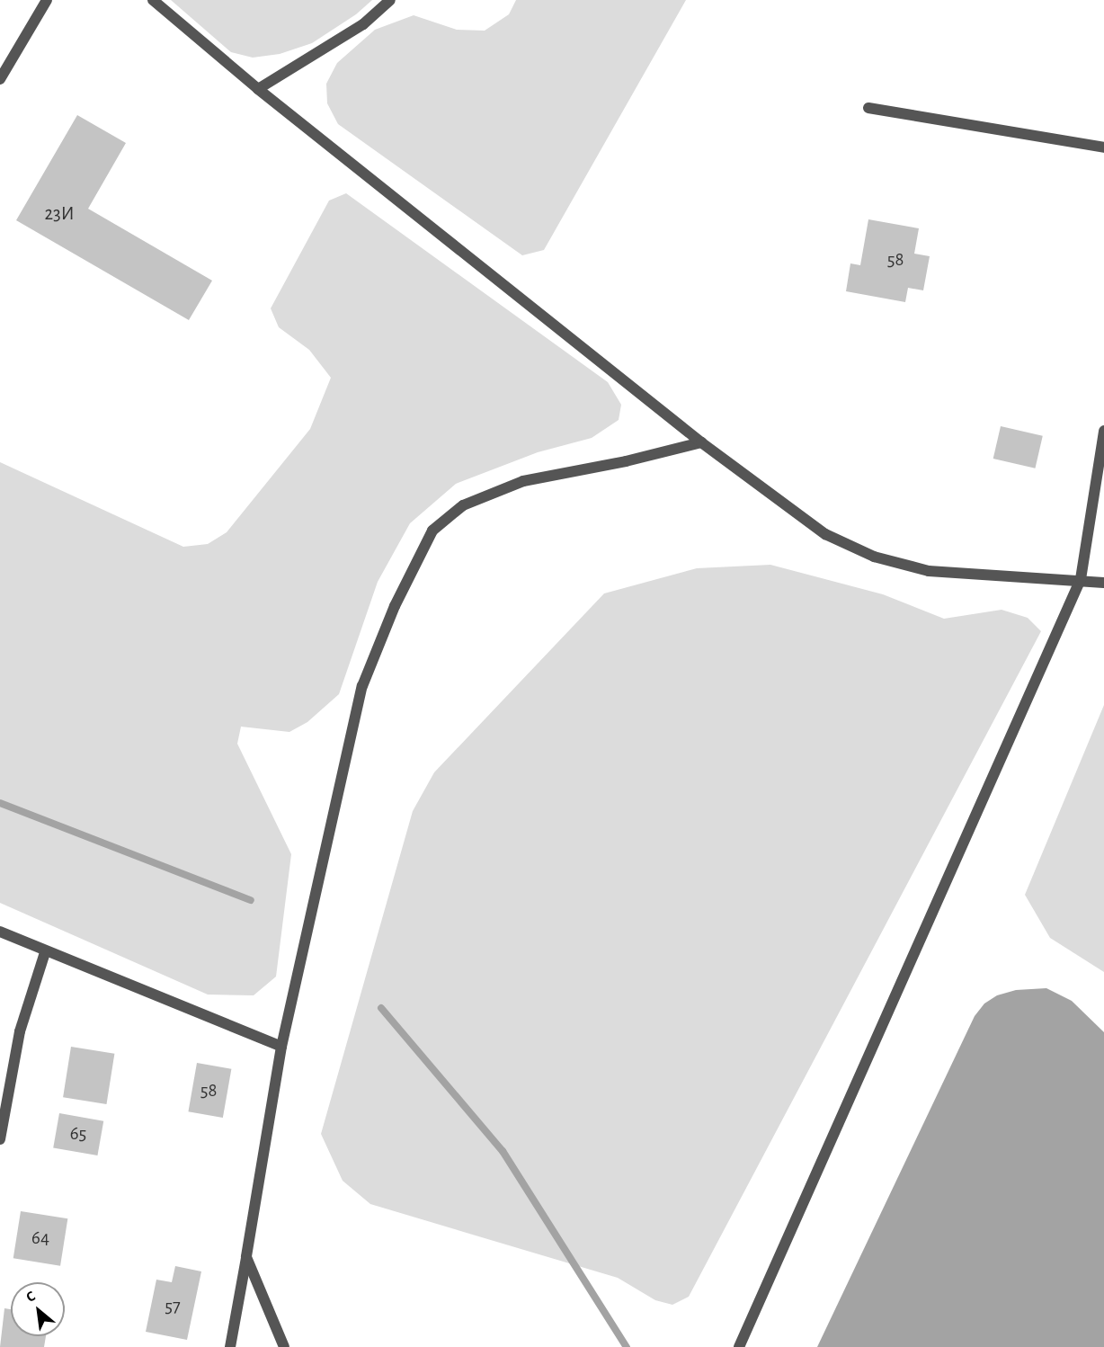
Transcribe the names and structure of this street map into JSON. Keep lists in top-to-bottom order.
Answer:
{
  "house_numbers": [
    "23И",
    "58",
    "58",
    "65",
    "64",
    "57"
  ],
  "north": "top left"
}
